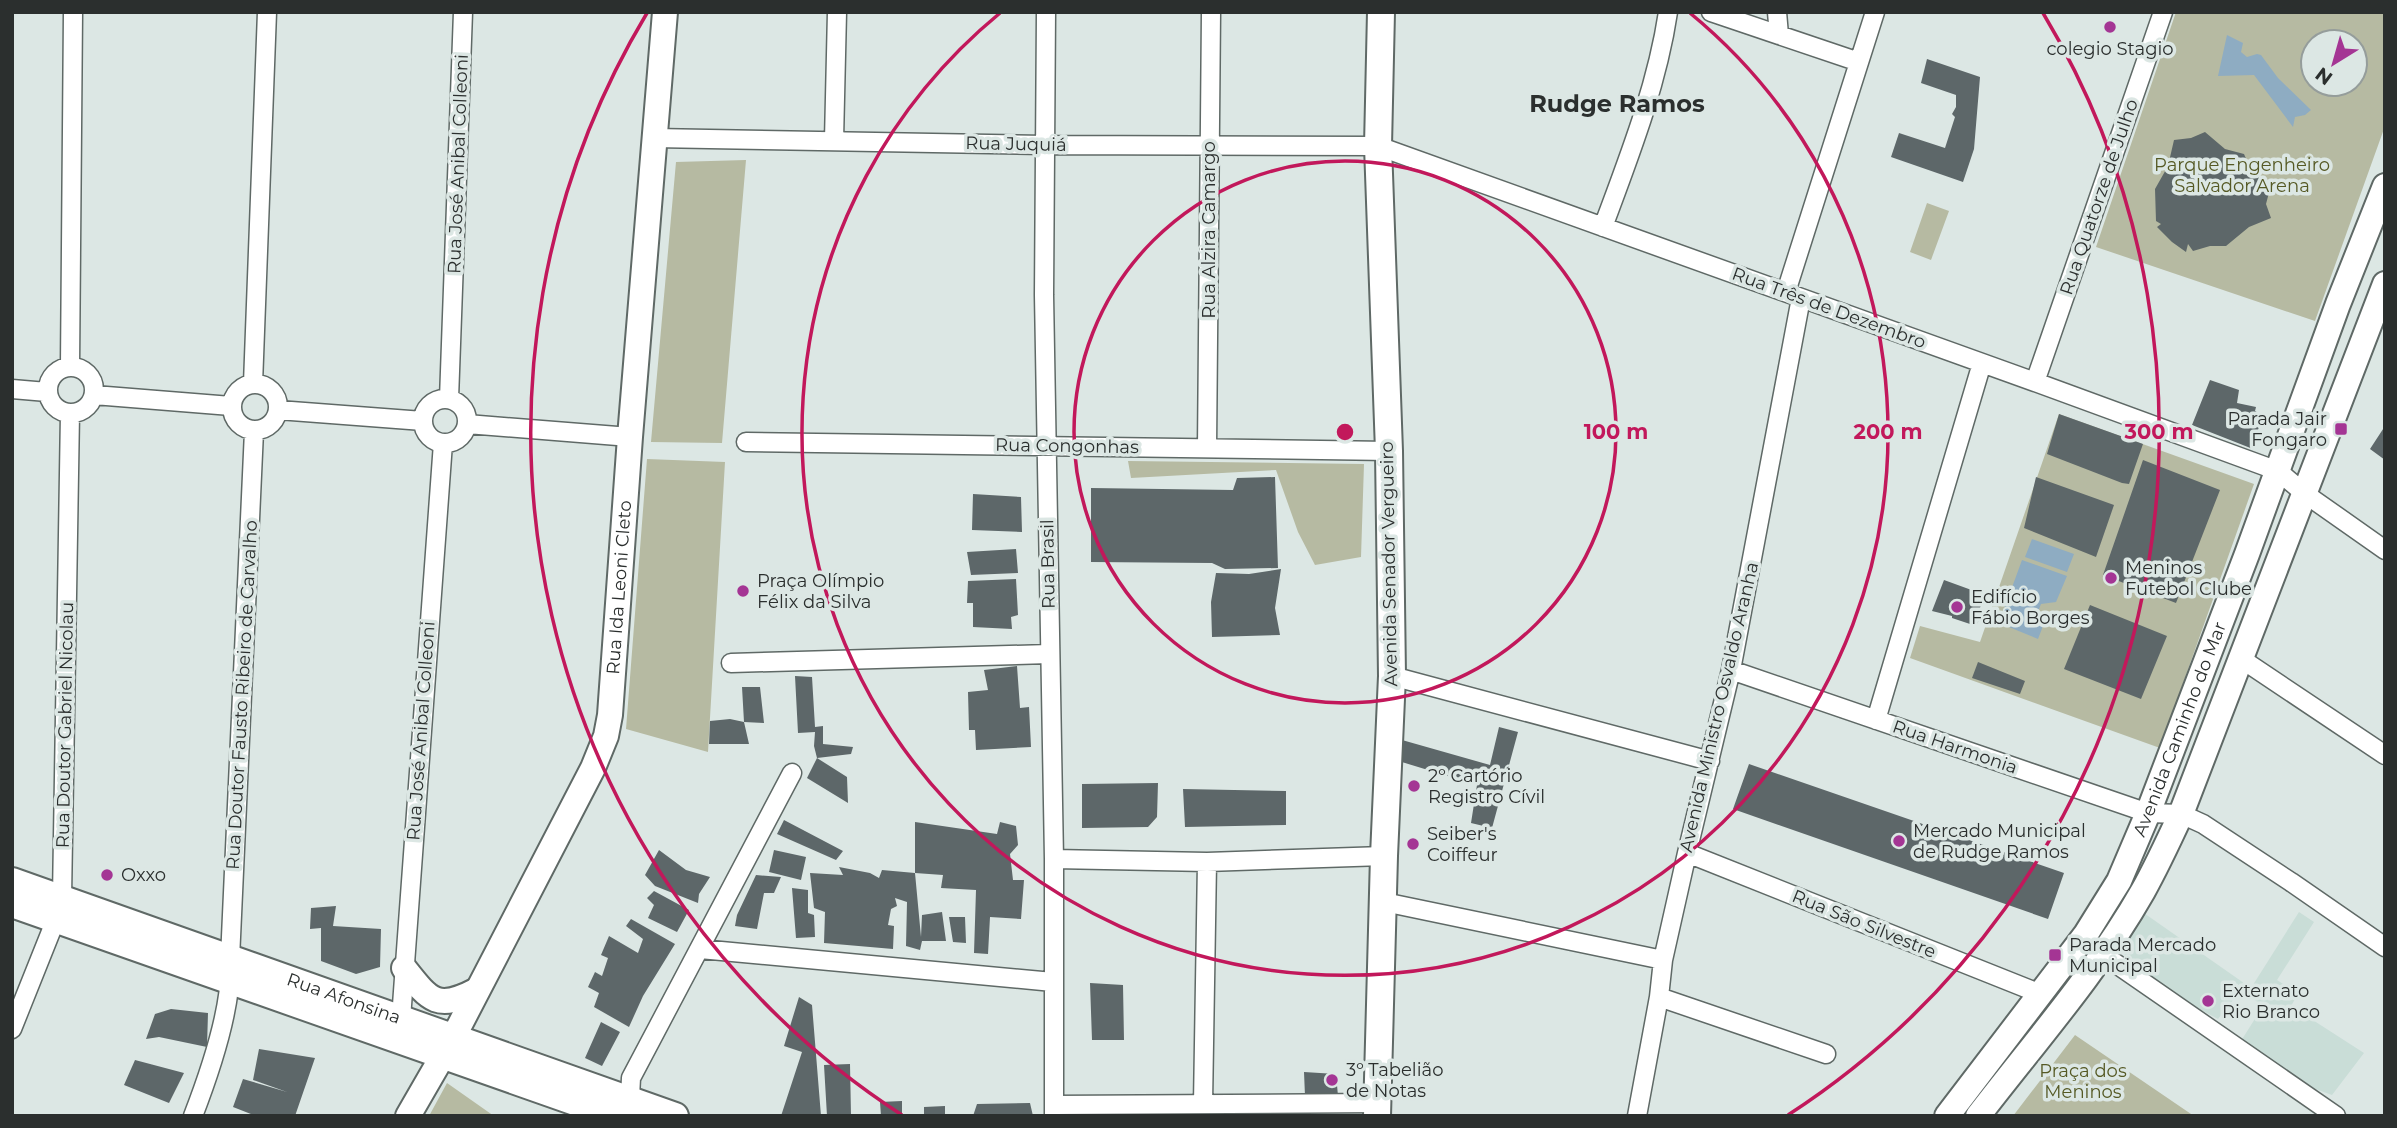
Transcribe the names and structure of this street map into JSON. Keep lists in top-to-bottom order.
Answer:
{
  "streets": {
    "main road": [
      "Avenida Senador Vergueiro",
      "Rua Ida Leoni Cleto",
      "Avenida Caminho do Mar",
      "Rua Afonsina"
    ],
    "street": [
      "Rua Juquiá",
      "Rua José Anibal Colleoni",
      "Rua Quatorze de Julho",
      "Rua Alzira Camargo",
      "Rua Três de Dezembro",
      "Rua Congonhas",
      "Rua Brasil",
      "Rua Doutor Fausto Ribeiro de Carvalho",
      "Avenida Ministro Osvaldo Aranha",
      "Rua Doutor Gabriel Nicolau",
      "Rua Harmonia",
      "Rua São Silvestre"
    ]
  },
  "crossings": [
    ["Rua Juquiá", "Rua Alzira Camargo"],
    ["Rua Juquiá", "Rua Três de Dezembro"],
    ["Rua Juquiá", "Rua Brasil"],
    ["Rua Juquiá", "Avenida Senador Vergueiro"],
    ["Rua Juquiá", "Rua Ida Leoni Cleto"],
    ["Rua José Anibal Colleoni", "Rua Afonsina"],
    ["Rua Quatorze de Julho", "Rua Três de Dezembro"],
    ["Rua Alzira Camargo", "Rua Congonhas"],
    ["Rua Três de Dezembro", "Avenida Senador Vergueiro"],
    ["Rua Três de Dezembro", "Avenida Ministro Osvaldo Aranha"],
    ["Rua Três de Dezembro", "Avenida Caminho do Mar"],
    ["Rua Congonhas", "Rua Brasil"],
    ["Rua Congonhas", "Avenida Senador Vergueiro"],
    ["Rua Ida Leoni Cleto", "Rua Afonsina"],
    ["Rua Doutor Fausto Ribeiro de Carvalho", "Rua Afonsina"],
    ["Avenida Ministro Osvaldo Aranha", "Rua Harmonia"],
    ["Avenida Ministro Osvaldo Aranha", "Rua São Silvestre"],
    ["Rua Doutor Gabriel Nicolau", "Rua Afonsina"],
    ["Avenida Caminho do Mar", "Rua Harmonia"],
    ["Avenida Caminho do Mar", "Rua São Silvestre"]
  ],
  "districts": ["Rudge Ramos"],
  "parks": ["Parque Engenheiro Salvador Arena", "Praça dos Meninos"],
  "places": {
    "other": [
      "colegio Stagio",
      "Meninos Futebol Clube",
      "Praça Olímpio Félix da Silva",
      "Edifício Fábio Borges",
      "2º Cartório Registro Cívil",
      "Mercado Municipal de Rudge Ramos",
      "Seiber's Coiffeur",
      "Oxxo",
      "Externato Rio Branco",
      "3º Tabelião de Notas"
    ],
    "transit": ["Parada Jair Fongaro", "Parada Mercado Municipal"]
  },
  "north": "bottom left",
  "rings": ["100 m", "200 m", "300 m"]
}
